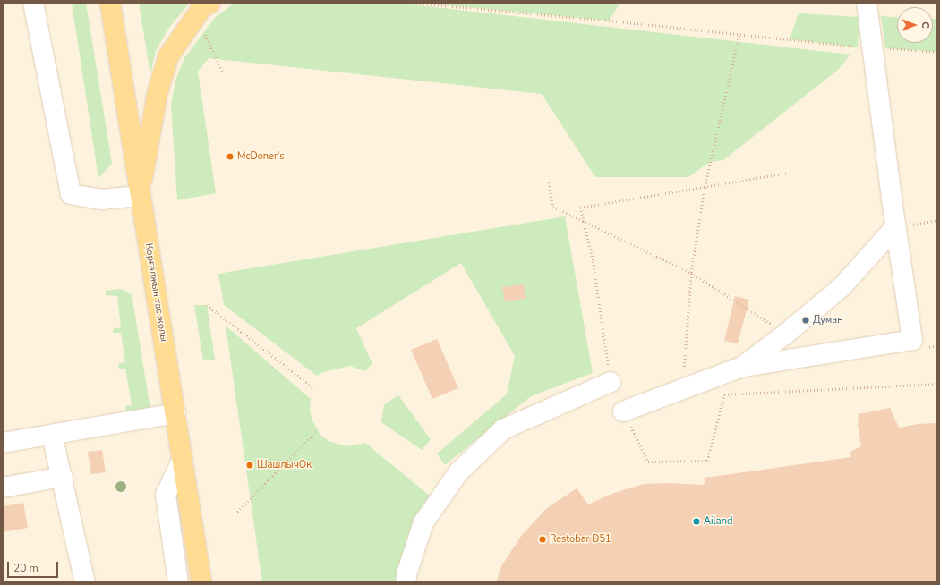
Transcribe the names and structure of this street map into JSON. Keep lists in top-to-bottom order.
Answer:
{
  "streets": {
    "main road": ["Қорғалжын тас жолы"]
  },
  "places": [
    "McDoner's",
    "Думан",
    "ШашлычОк",
    "Ailand",
    "Restobar D51"
  ],
  "scale_bar": "20 m",
  "north": "right"
}
